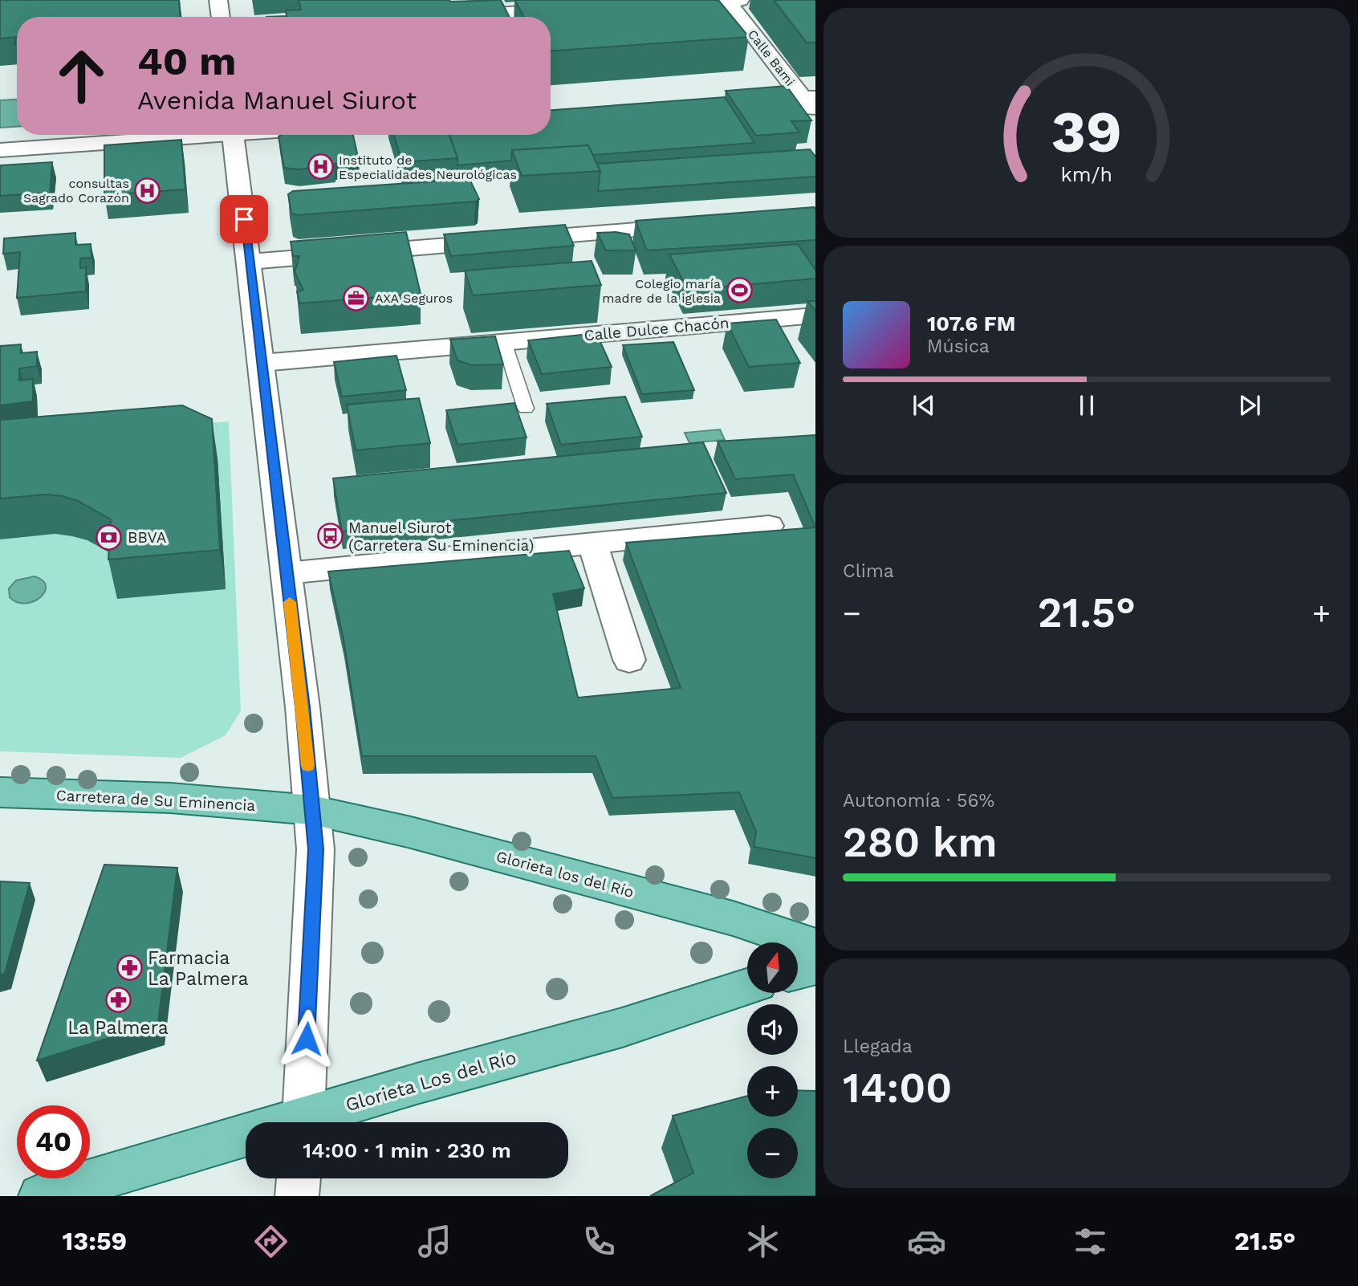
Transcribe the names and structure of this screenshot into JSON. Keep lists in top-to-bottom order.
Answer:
{
  "streets": {
    "main road": ["Carretera de Su Eminencia", "Glorieta los del Río", "Glorieta Los del Río"],
    "street": ["Calle Bami", "Calle Dulce Chacón"]
  },
  "crossings": [
    ["Carretera de Su Eminencia", "Glorieta los del Río"]
  ],
  "places": {
    "hospital": ["Instituto de Especialidades Neurológicas", "consultas Sagrado Corazón"],
    "sports": ["Colegio maría madre de la iglesia"],
    "office": ["AXA Seguros"],
    "bus stop": ["Manuel Siurot (Carretera Su Eminencia)"],
    "bank": ["BBVA"],
    "pharmacy": ["Farmacia La Palmera", "La Palmera"]
  },
  "north": "top",
  "page": {
    "turn": ["40 m", "Avenida Manuel Siurot"],
    "song": ["107.6 FM", "Música"],
    "tile": [
      "Clima",
      ["Autonomía · 56%", "280 km"],
      ["Llegada", "14:00"]
    ],
    "heat": ["−", "21.5°", "+"],
    "map_buttons": ["+", "−"],
    "limit": "40",
    "trip": "14:00 · 1 min · 230 m",
    "tabs": ["13:59", "21.5°"],
    "gauge": ["39", "km/h"]
  }
}
